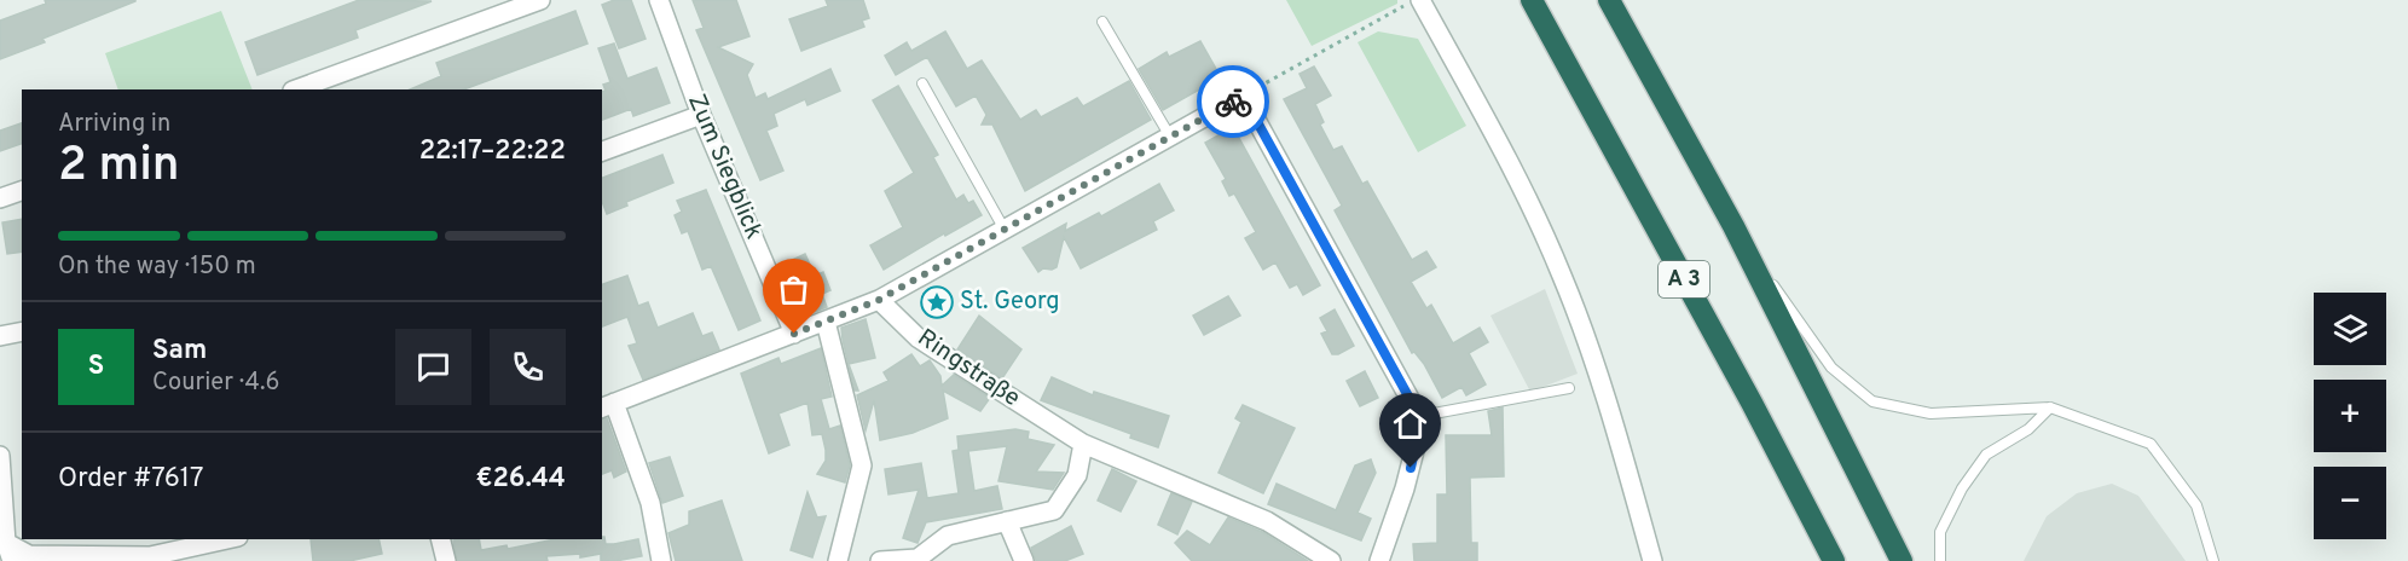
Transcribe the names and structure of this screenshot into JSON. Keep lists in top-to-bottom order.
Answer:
{
  "streets": {
    "highway": ["A 3"],
    "street": ["Zum Siegblick", "Ringstraße"]
  },
  "places": {
    "place": ["St. Georg"]
  },
  "page": {
    "heading": ["2 min", "Arriving in", "22:17–22:22"],
    "panel": [
      "Sam",
      "Courier · 4.6",
      "Order #7617",
      "€26.44"
    ],
    "bar": "On the way · 150 m",
    "map_buttons": ["+", "−"],
    "round": "S"
  }
}
